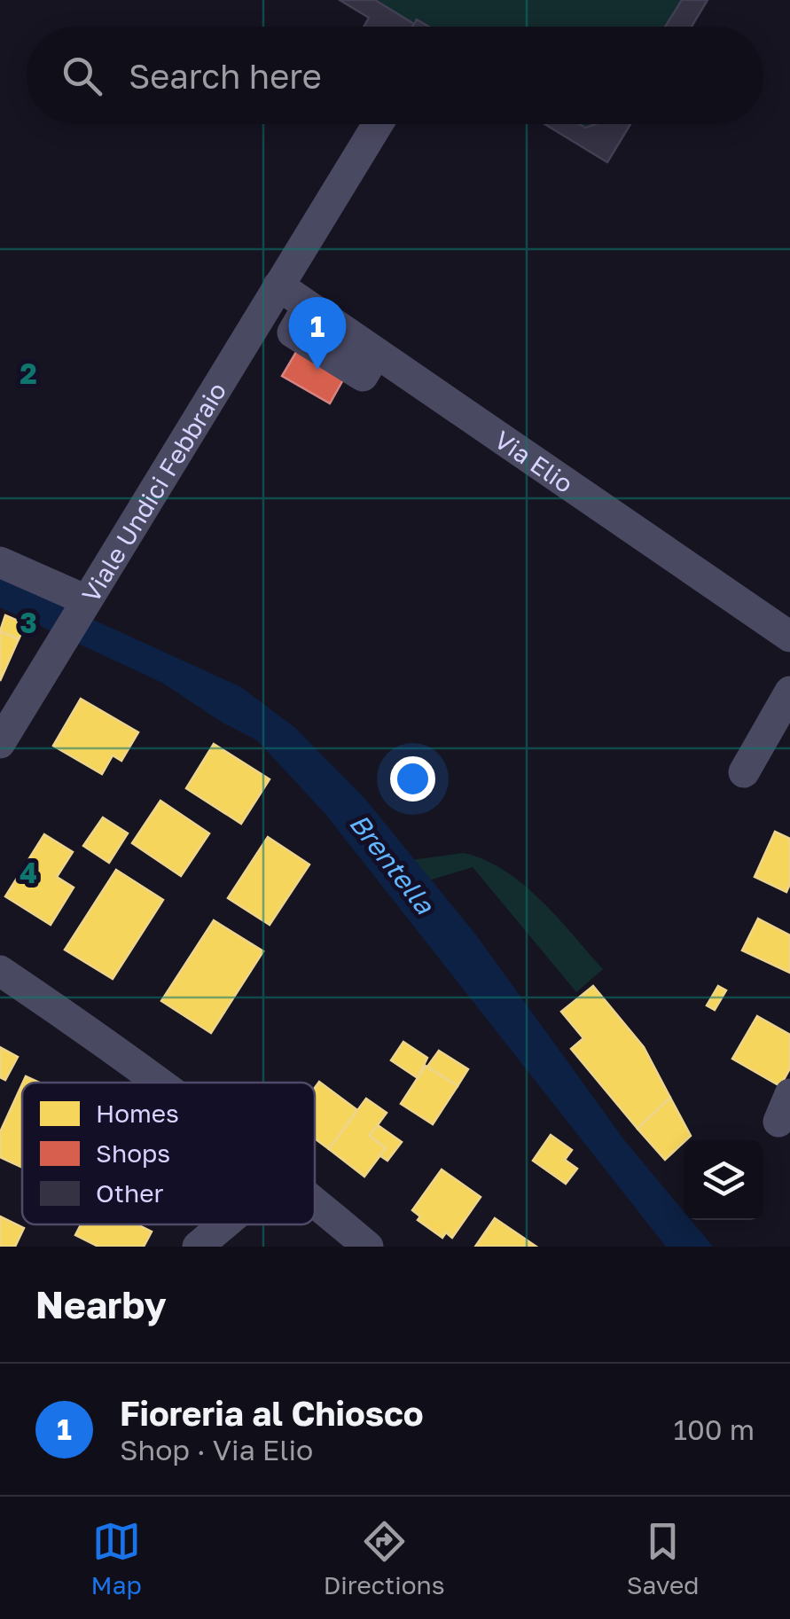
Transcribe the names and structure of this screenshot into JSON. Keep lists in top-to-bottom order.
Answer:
{
  "streets": {
    "street": ["Via Elio", "Viale Undici Febbraio"]
  },
  "crossings": [
    ["Via Elio", "Viale Undici Febbraio"]
  ],
  "water": ["Brentella"],
  "legend": ["Homes", "Shops", "Other"],
  "page": {
    "search": "Search here",
    "pins": "1",
    "heading": "Nearby",
    "list": [
      {
        "mark": "1",
        "name": "Fioreria al Chiosco",
        "note": "Shop · Via Elio",
        "value": "100 m"
      }
    ],
    "nav": ["Map", "Directions", "Saved"]
  },
  "grid": {
    "rows": ["2", "3", "4"]
  }
}
